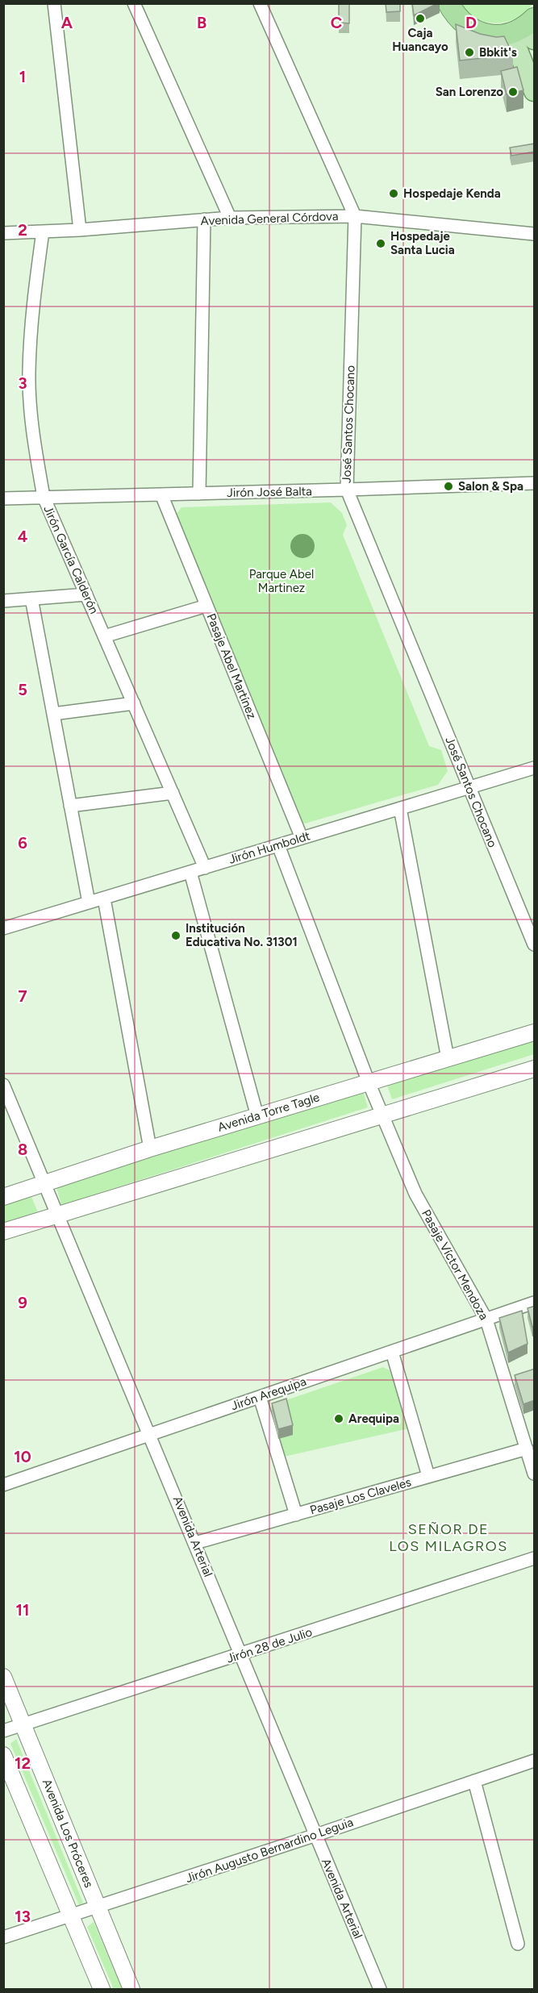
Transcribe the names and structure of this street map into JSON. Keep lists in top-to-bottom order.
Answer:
{
  "streets": {
    "street": [
      "Avenida General Córdova",
      "José Santos Chocano",
      "Jirón José Balta",
      "Jirón García Calderón",
      "Pasaje Abel Martínez",
      "Jirón Humboldt",
      "Avenida Torre Tagle",
      "Pasaje Víctor Mendoza",
      "Jirón Arequipa",
      "Pasaje Los Claveles",
      "Avenida Arterial",
      "Jirón 28 de Julio",
      "Avenida Los Próceres",
      "Jirón Augusto Bernardino Leguia"
    ]
  },
  "crossings": [
    ["Avenida General Córdova", "José Santos Chocano"],
    ["Avenida General Córdova", "Jirón García Calderón"],
    ["José Santos Chocano", "Jirón José Balta"],
    ["José Santos Chocano", "Jirón Humboldt"],
    ["Jirón José Balta", "Jirón García Calderón"],
    ["Jirón José Balta", "Pasaje Abel Martínez"],
    ["Jirón García Calderón", "Jirón Humboldt"],
    ["Pasaje Abel Martínez", "Jirón Humboldt"],
    ["Avenida Torre Tagle", "Avenida Arterial"],
    ["Pasaje Víctor Mendoza", "Jirón Arequipa"],
    ["Pasaje Víctor Mendoza", "Pasaje Los Claveles"],
    ["Jirón Arequipa", "Avenida Arterial"],
    ["Pasaje Los Claveles", "Avenida Arterial"],
    ["Avenida Arterial", "Jirón 28 de Julio"],
    ["Avenida Arterial", "Jirón Augusto Bernardino Leguia"],
    ["Jirón 28 de Julio", "Avenida Los Próceres"],
    ["Avenida Los Próceres", "Jirón Augusto Bernardino Leguia"]
  ],
  "districts": ["SEÑOR DE LOS MILAGROS"],
  "parks": ["Parque Abel Martinez"],
  "places": [
    "Caja Huancayo",
    "Bbkit's",
    "San Lorenzo",
    "Hospedaje Kenda",
    "Hospedaje Santa Lucia",
    "Salon & Spa",
    "Institución Educativa No. 31301",
    "Arequipa"
  ],
  "grid": {
    "columns": [
      "A",
      "B",
      "C",
      "D"
    ],
    "rows": [
      "1",
      "2",
      "3",
      "4",
      "5",
      "6",
      "7",
      "8",
      "9",
      "10",
      "11",
      "12",
      "13"
    ]
  }
}
